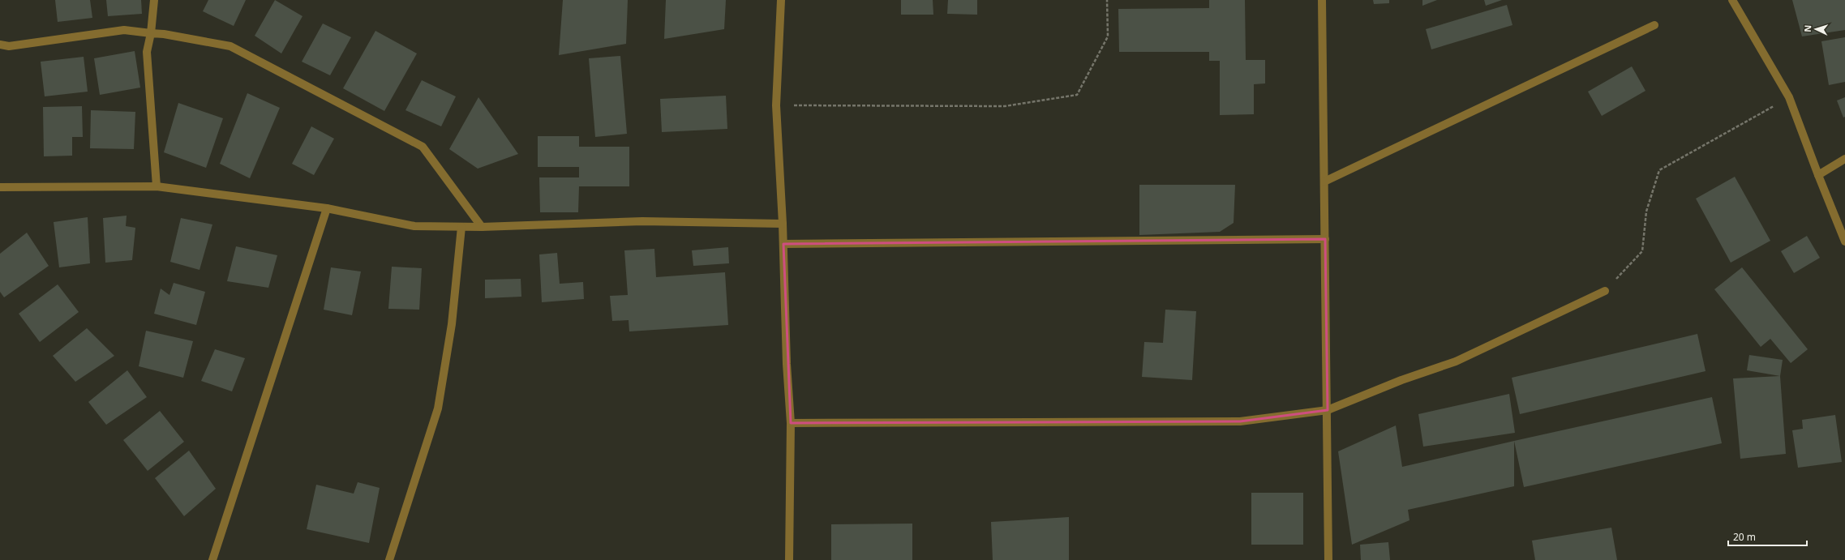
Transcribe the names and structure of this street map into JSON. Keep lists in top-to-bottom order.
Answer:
{
  "scale_bar": "20 m",
  "north": "left"
}
